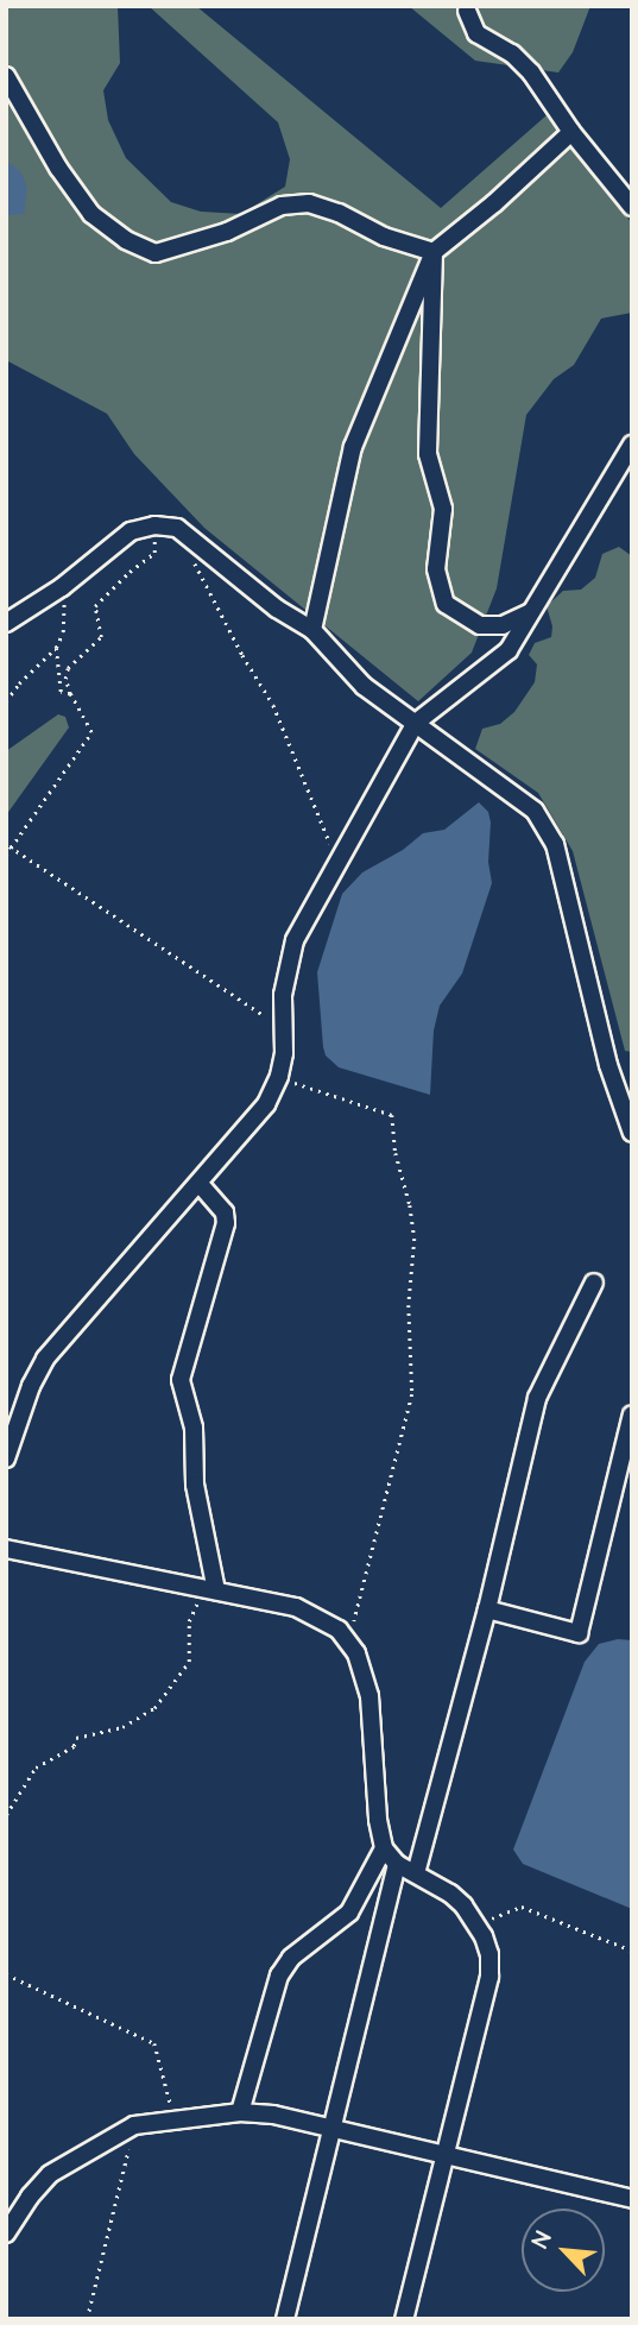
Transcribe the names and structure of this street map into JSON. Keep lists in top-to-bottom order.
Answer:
{
  "north": "top left"
}
